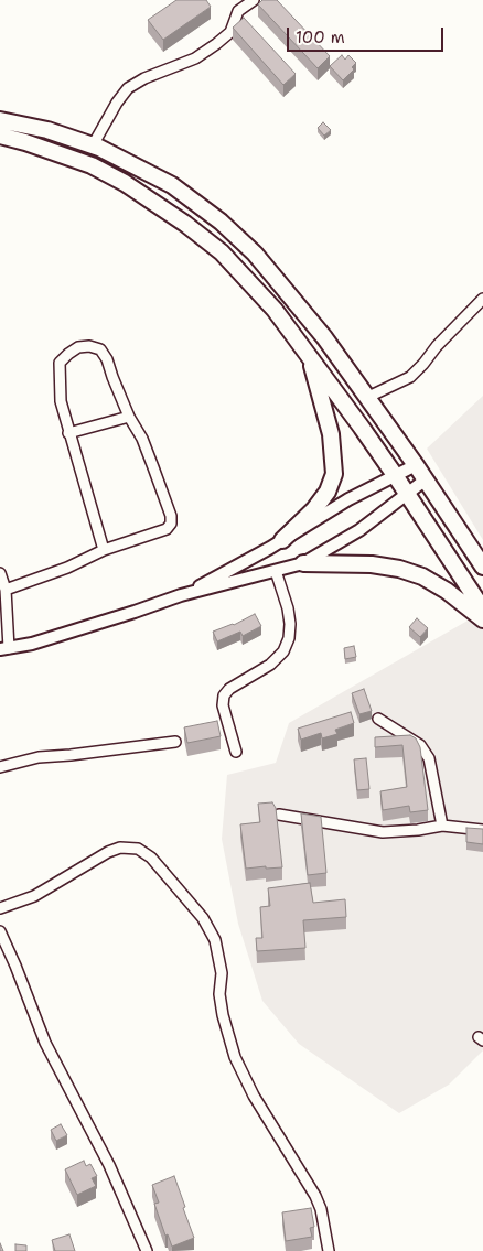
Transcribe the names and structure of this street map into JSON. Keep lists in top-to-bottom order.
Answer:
{
  "scale_bar": "100 m"
}
